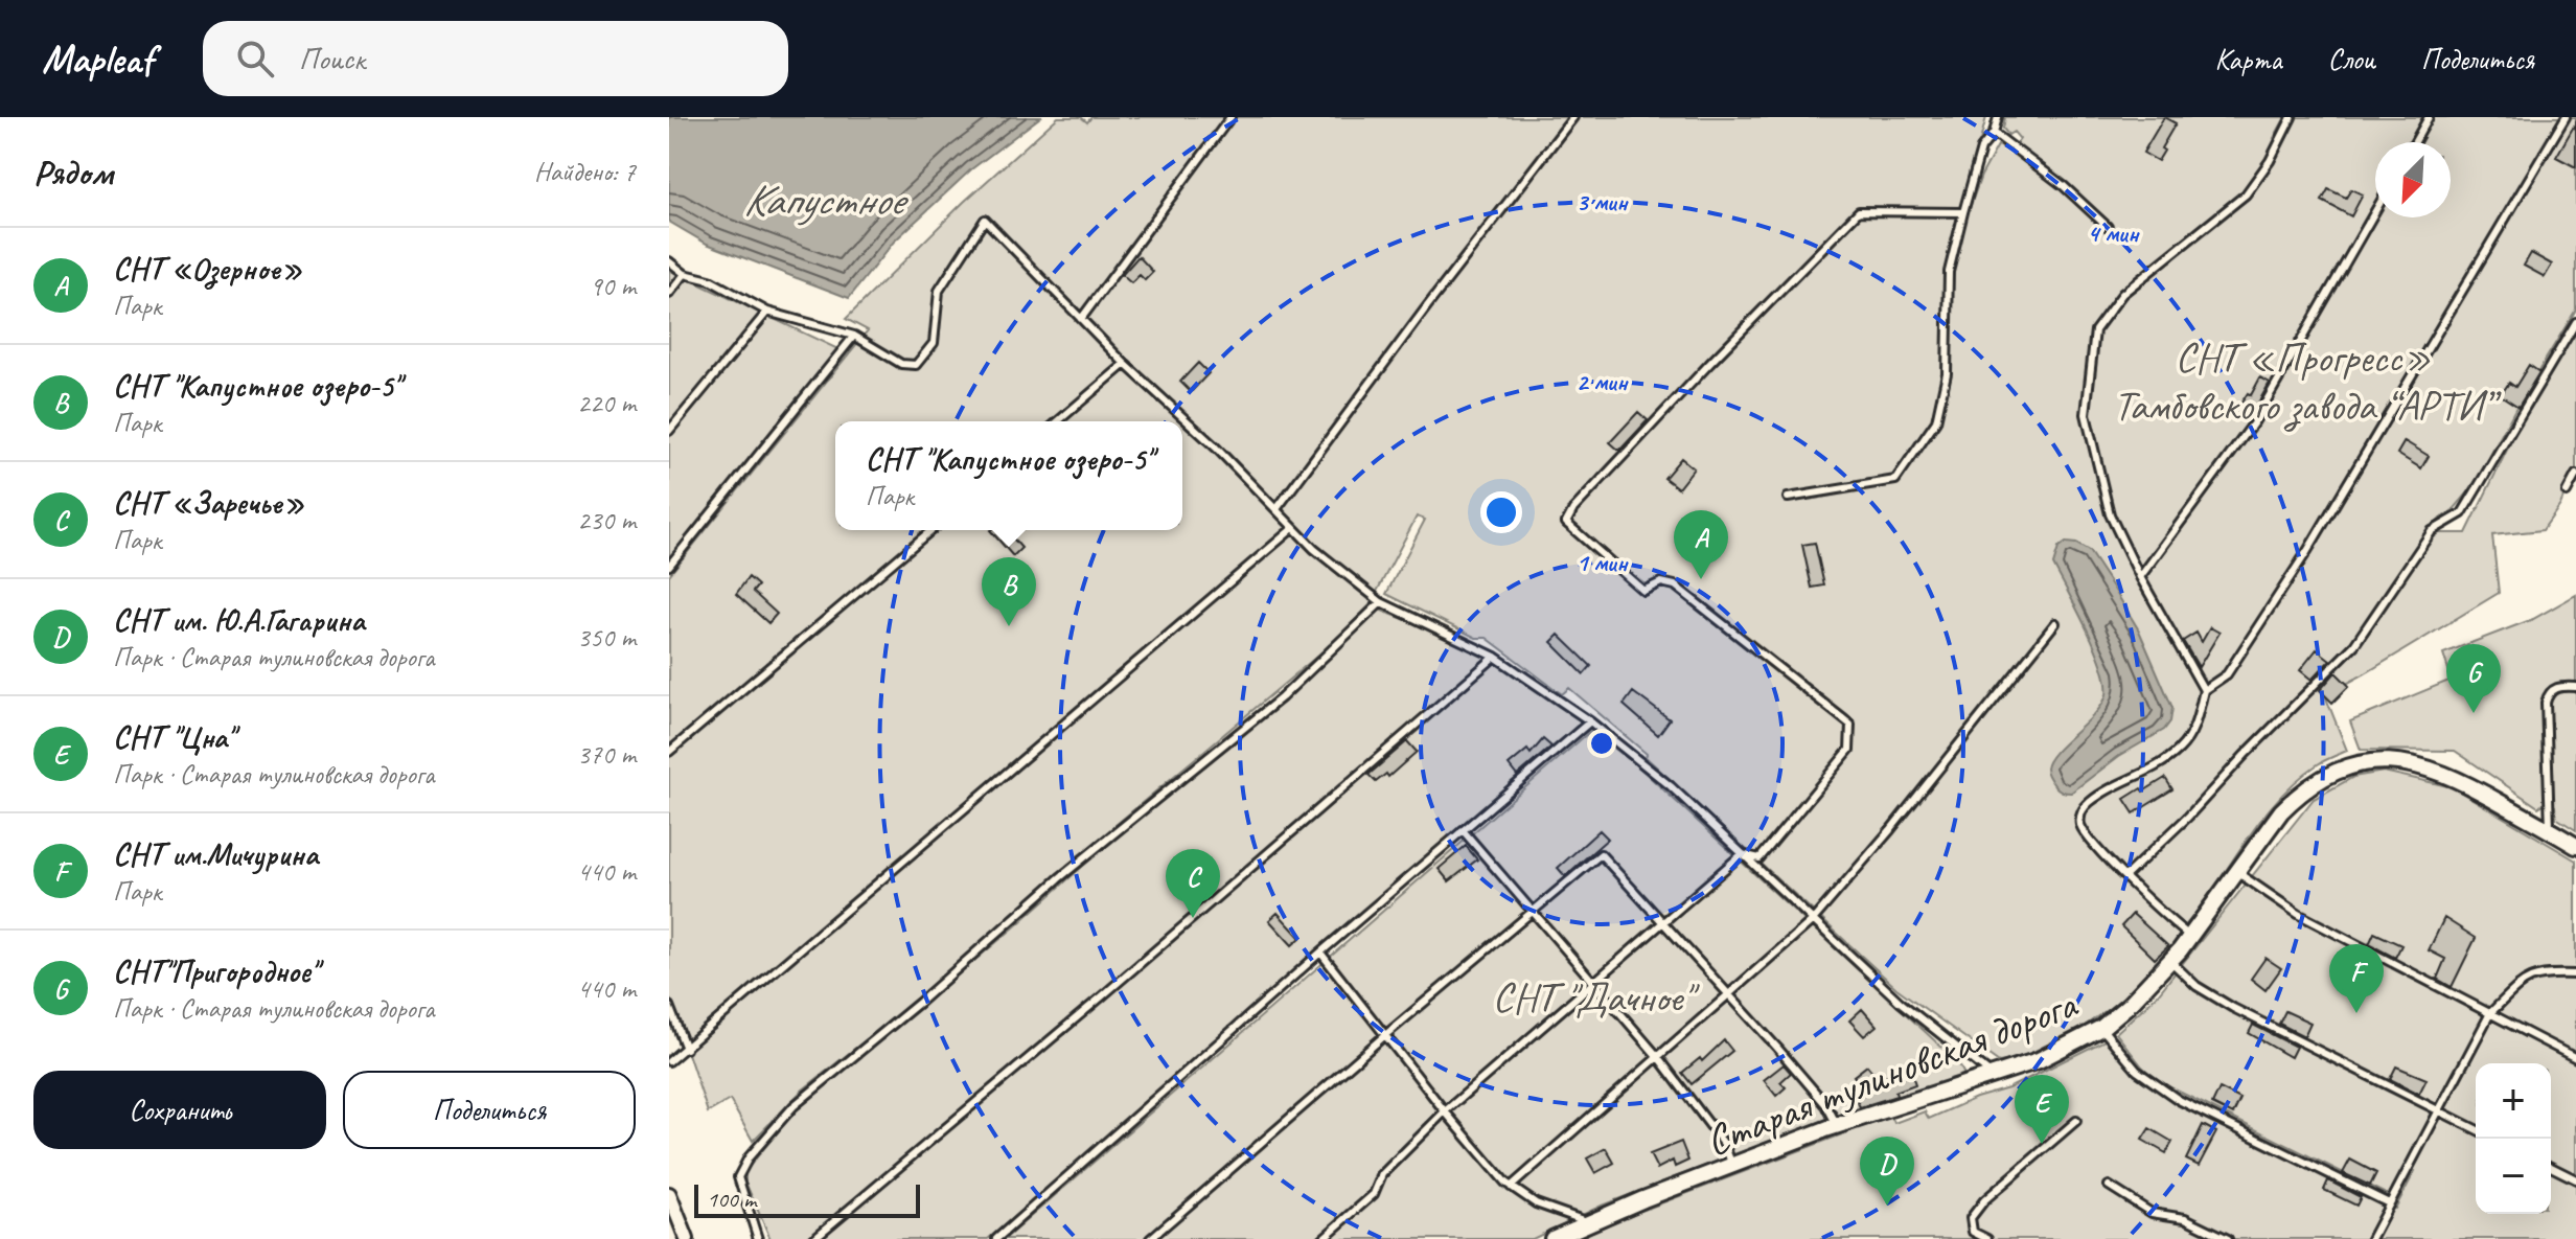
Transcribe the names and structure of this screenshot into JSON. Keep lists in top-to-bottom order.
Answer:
{
  "streets": {
    "street": ["Старая тулиновская дорога"]
  },
  "water": ["Капустное"],
  "parks": ["СНТ «Прогресс» Тамбовского завода “АРТИ”", "СНТ \"Дачное\""],
  "scale_bar": "100 m",
  "north": "bottom left",
  "page": {
    "header": "Mapleaf",
    "search": "Поиск",
    "nav": ["Карта", "Слои", "Поделиться"],
    "heading": ["Рядом", "Найдено: 7"],
    "list": [
      {
        "mark": "A",
        "name": "СНТ «Озерное»",
        "note": "Парк",
        "value": "90 m"
      },
      {
        "mark": "B",
        "name": "СНТ \"Капустное озеро-5\"",
        "note": "Парк",
        "value": "220 m"
      },
      {
        "mark": "C",
        "name": "СНТ «Заречье»",
        "note": "Парк",
        "value": "230 m"
      },
      {
        "mark": "D",
        "name": "СНТ им. Ю.А.Гагарина",
        "note": "Парк · Старая тулиновская дорога",
        "value": "350 m"
      },
      {
        "mark": "E",
        "name": "СНТ \"Цна\"",
        "note": "Парк · Старая тулиновская дорога",
        "value": "370 m"
      },
      {
        "mark": "F",
        "name": "СНТ им.Мичурина",
        "note": "Парк",
        "value": "440 m"
      },
      {
        "mark": "G",
        "name": "СНТ\"Пригородное\"",
        "note": "Парк · Старая тулиновская дорога",
        "value": "440 m"
      }
    ],
    "popup": ["СНТ \"Капустное озеро-5\"", "Парк"],
    "pins": [
      "A",
      "B",
      "G",
      "C",
      "F",
      "E",
      "D"
    ],
    "buttons": ["Сохранить", "Поделиться"],
    "map_buttons": ["+", "−"],
    "scale": "100 m"
  },
  "rings": [
    "3 мин",
    "4 мин",
    "2 мин",
    "1 мин"
  ]
}
